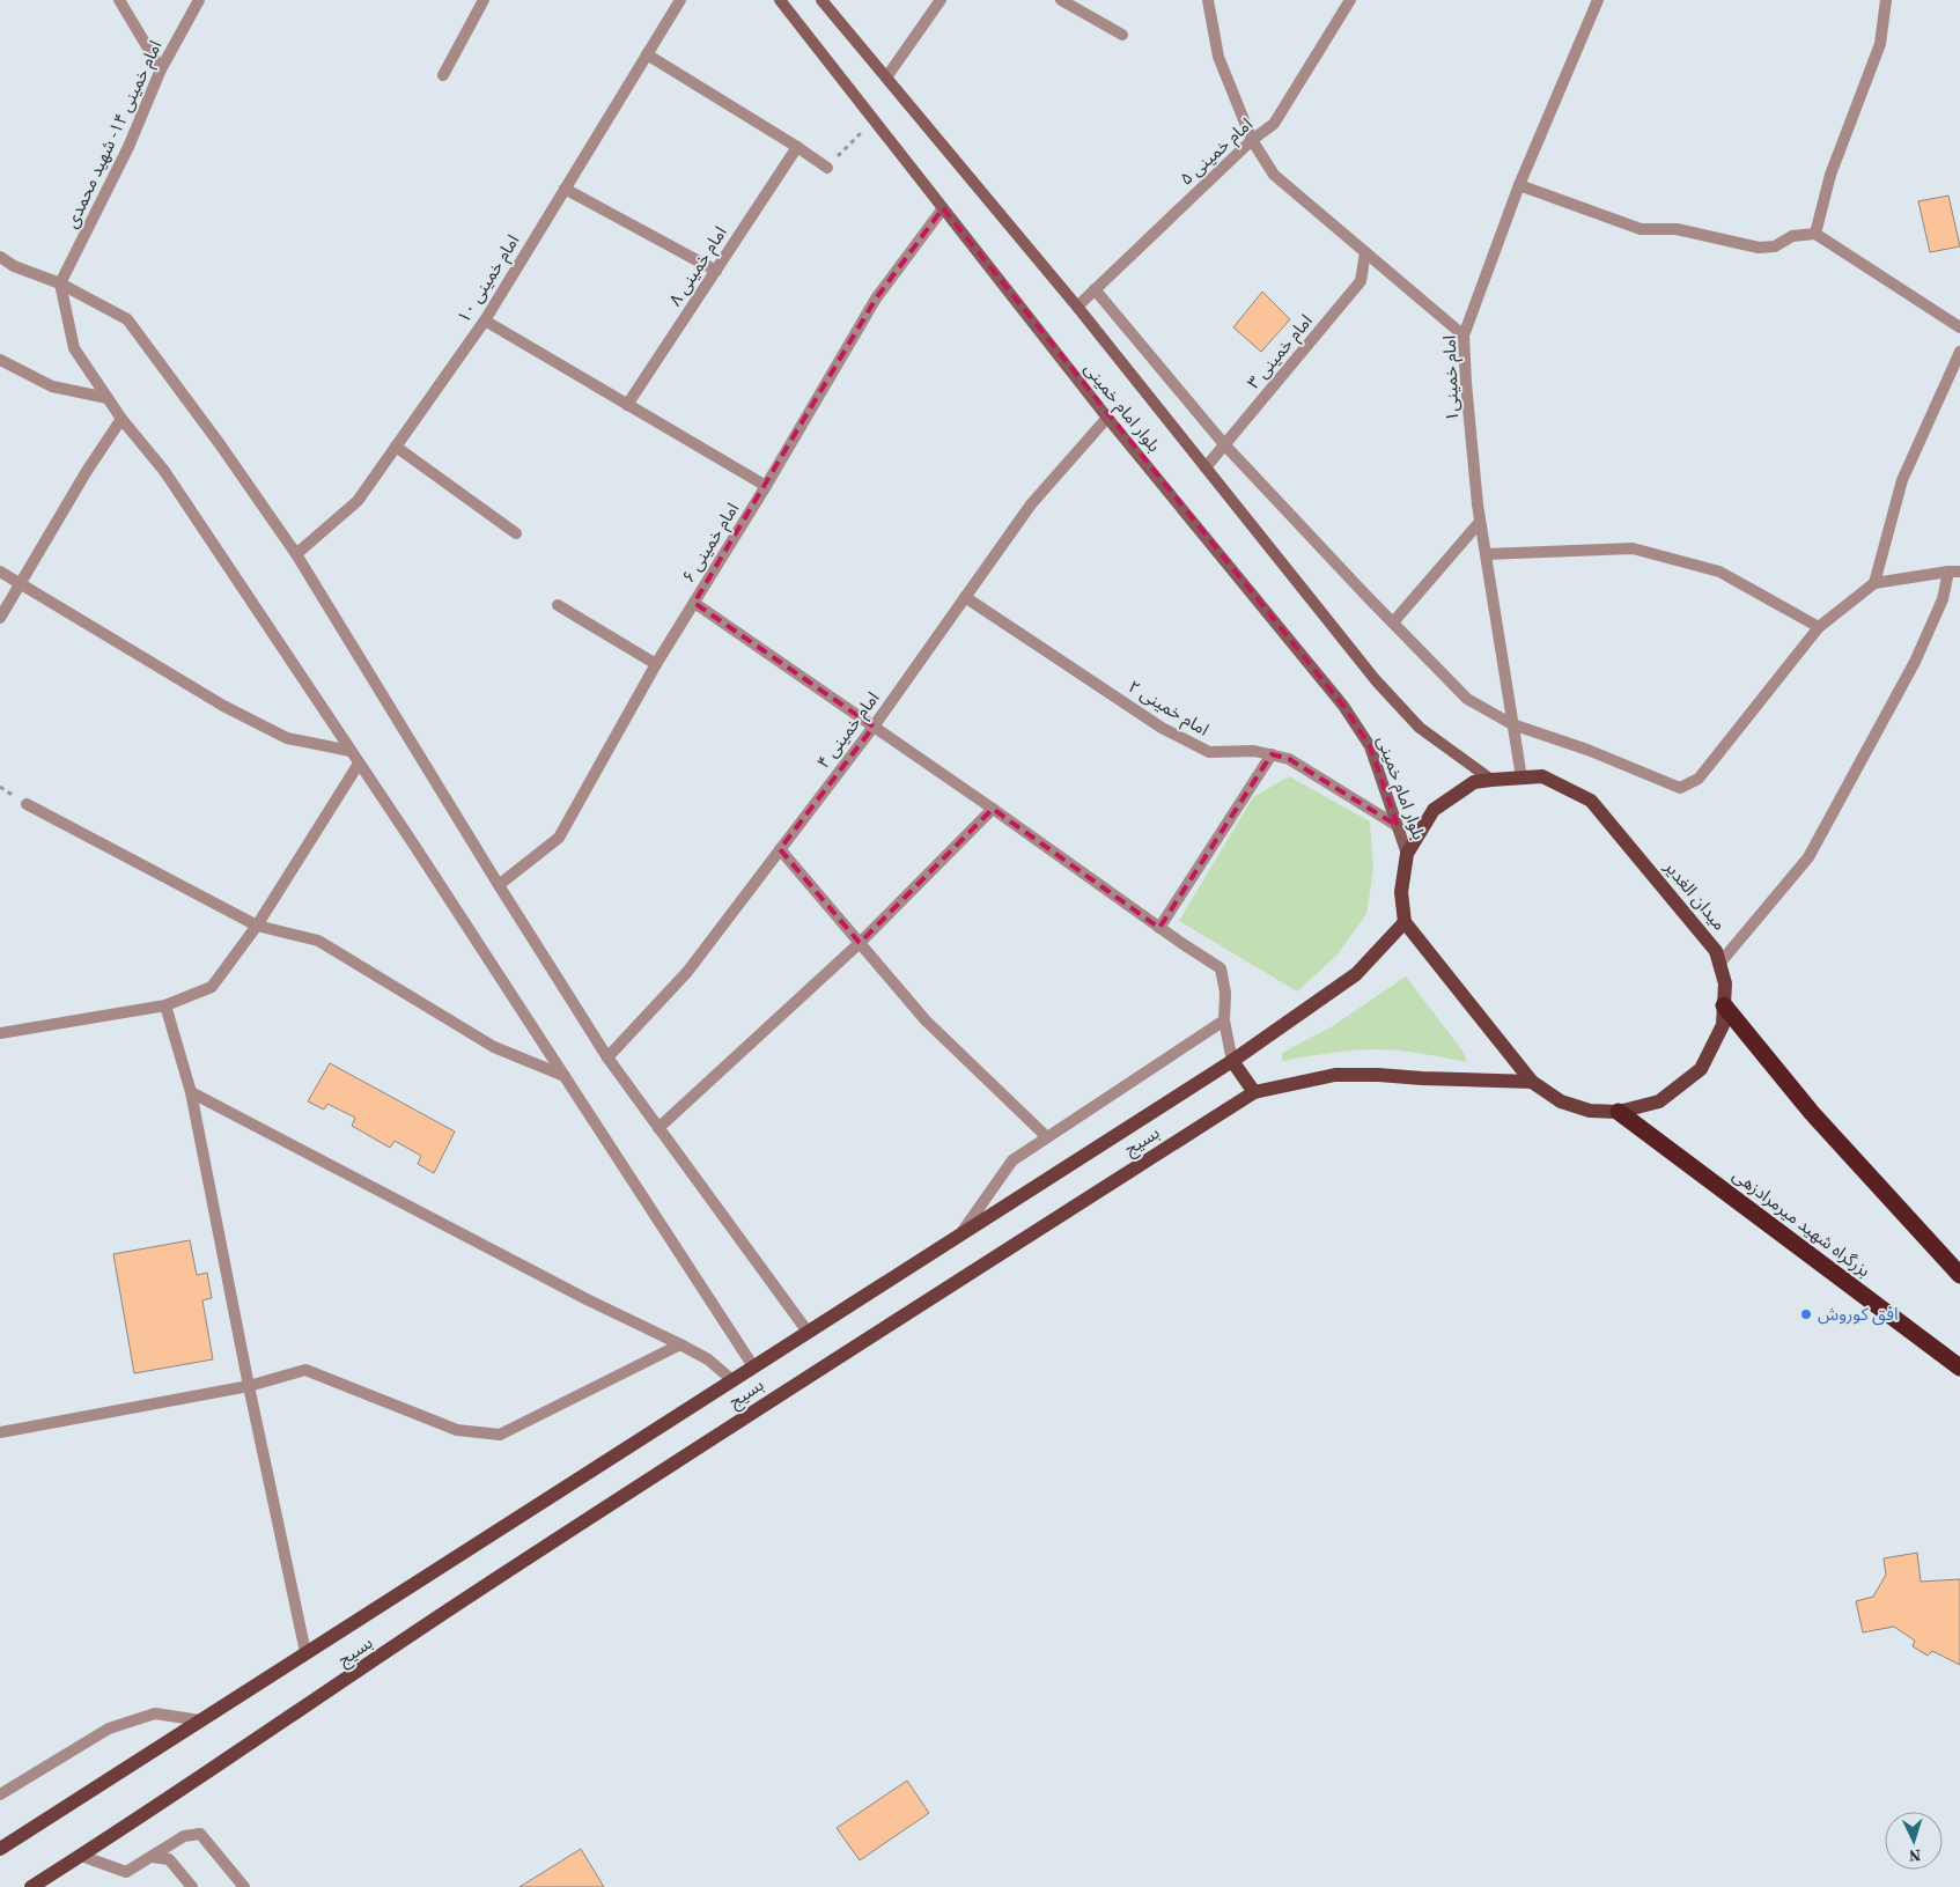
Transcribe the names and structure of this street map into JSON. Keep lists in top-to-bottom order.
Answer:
{
  "streets": {
    "highway": ["بزرگراه شهید میرمرادزهی"],
    "main road": ["بلوار امام خمینی", "میدان الغدیر", "بسیج"],
    "street": [
      "امام خمینی ۱۴- شهید محمدی",
      "امام خمینی ۵",
      "امام خمینی ۸",
      "امام خمینی ۱۰",
      "امام خمینی ۳",
      "امام خمینی۱",
      "امام خمینی ۶",
      "امام خمینی ۲",
      "امام خمینی ۴"
    ]
  },
  "crossings": [
    ["امام خمینی ۵", "بلوار امام خمینی"],
    ["امام خمینی ۳", "بلوار امام خمینی"],
    ["امام خمینی۱", "میدان الغدیر"],
    ["بلوار امام خمینی", "امام خمینی ۶"],
    ["بلوار امام خمینی", "امام خمینی ۲"],
    ["بلوار امام خمینی", "امام خمینی ۴"],
    ["بلوار امام خمینی", "میدان الغدیر"],
    ["امام خمینی ۲", "امام خمینی ۴"],
    ["میدان الغدیر", "بسیج"],
    ["میدان الغدیر", "بزرگراه شهید میرمرادزهی"]
  ],
  "places": ["افق کوروش"],
  "north": "bottom"
}
